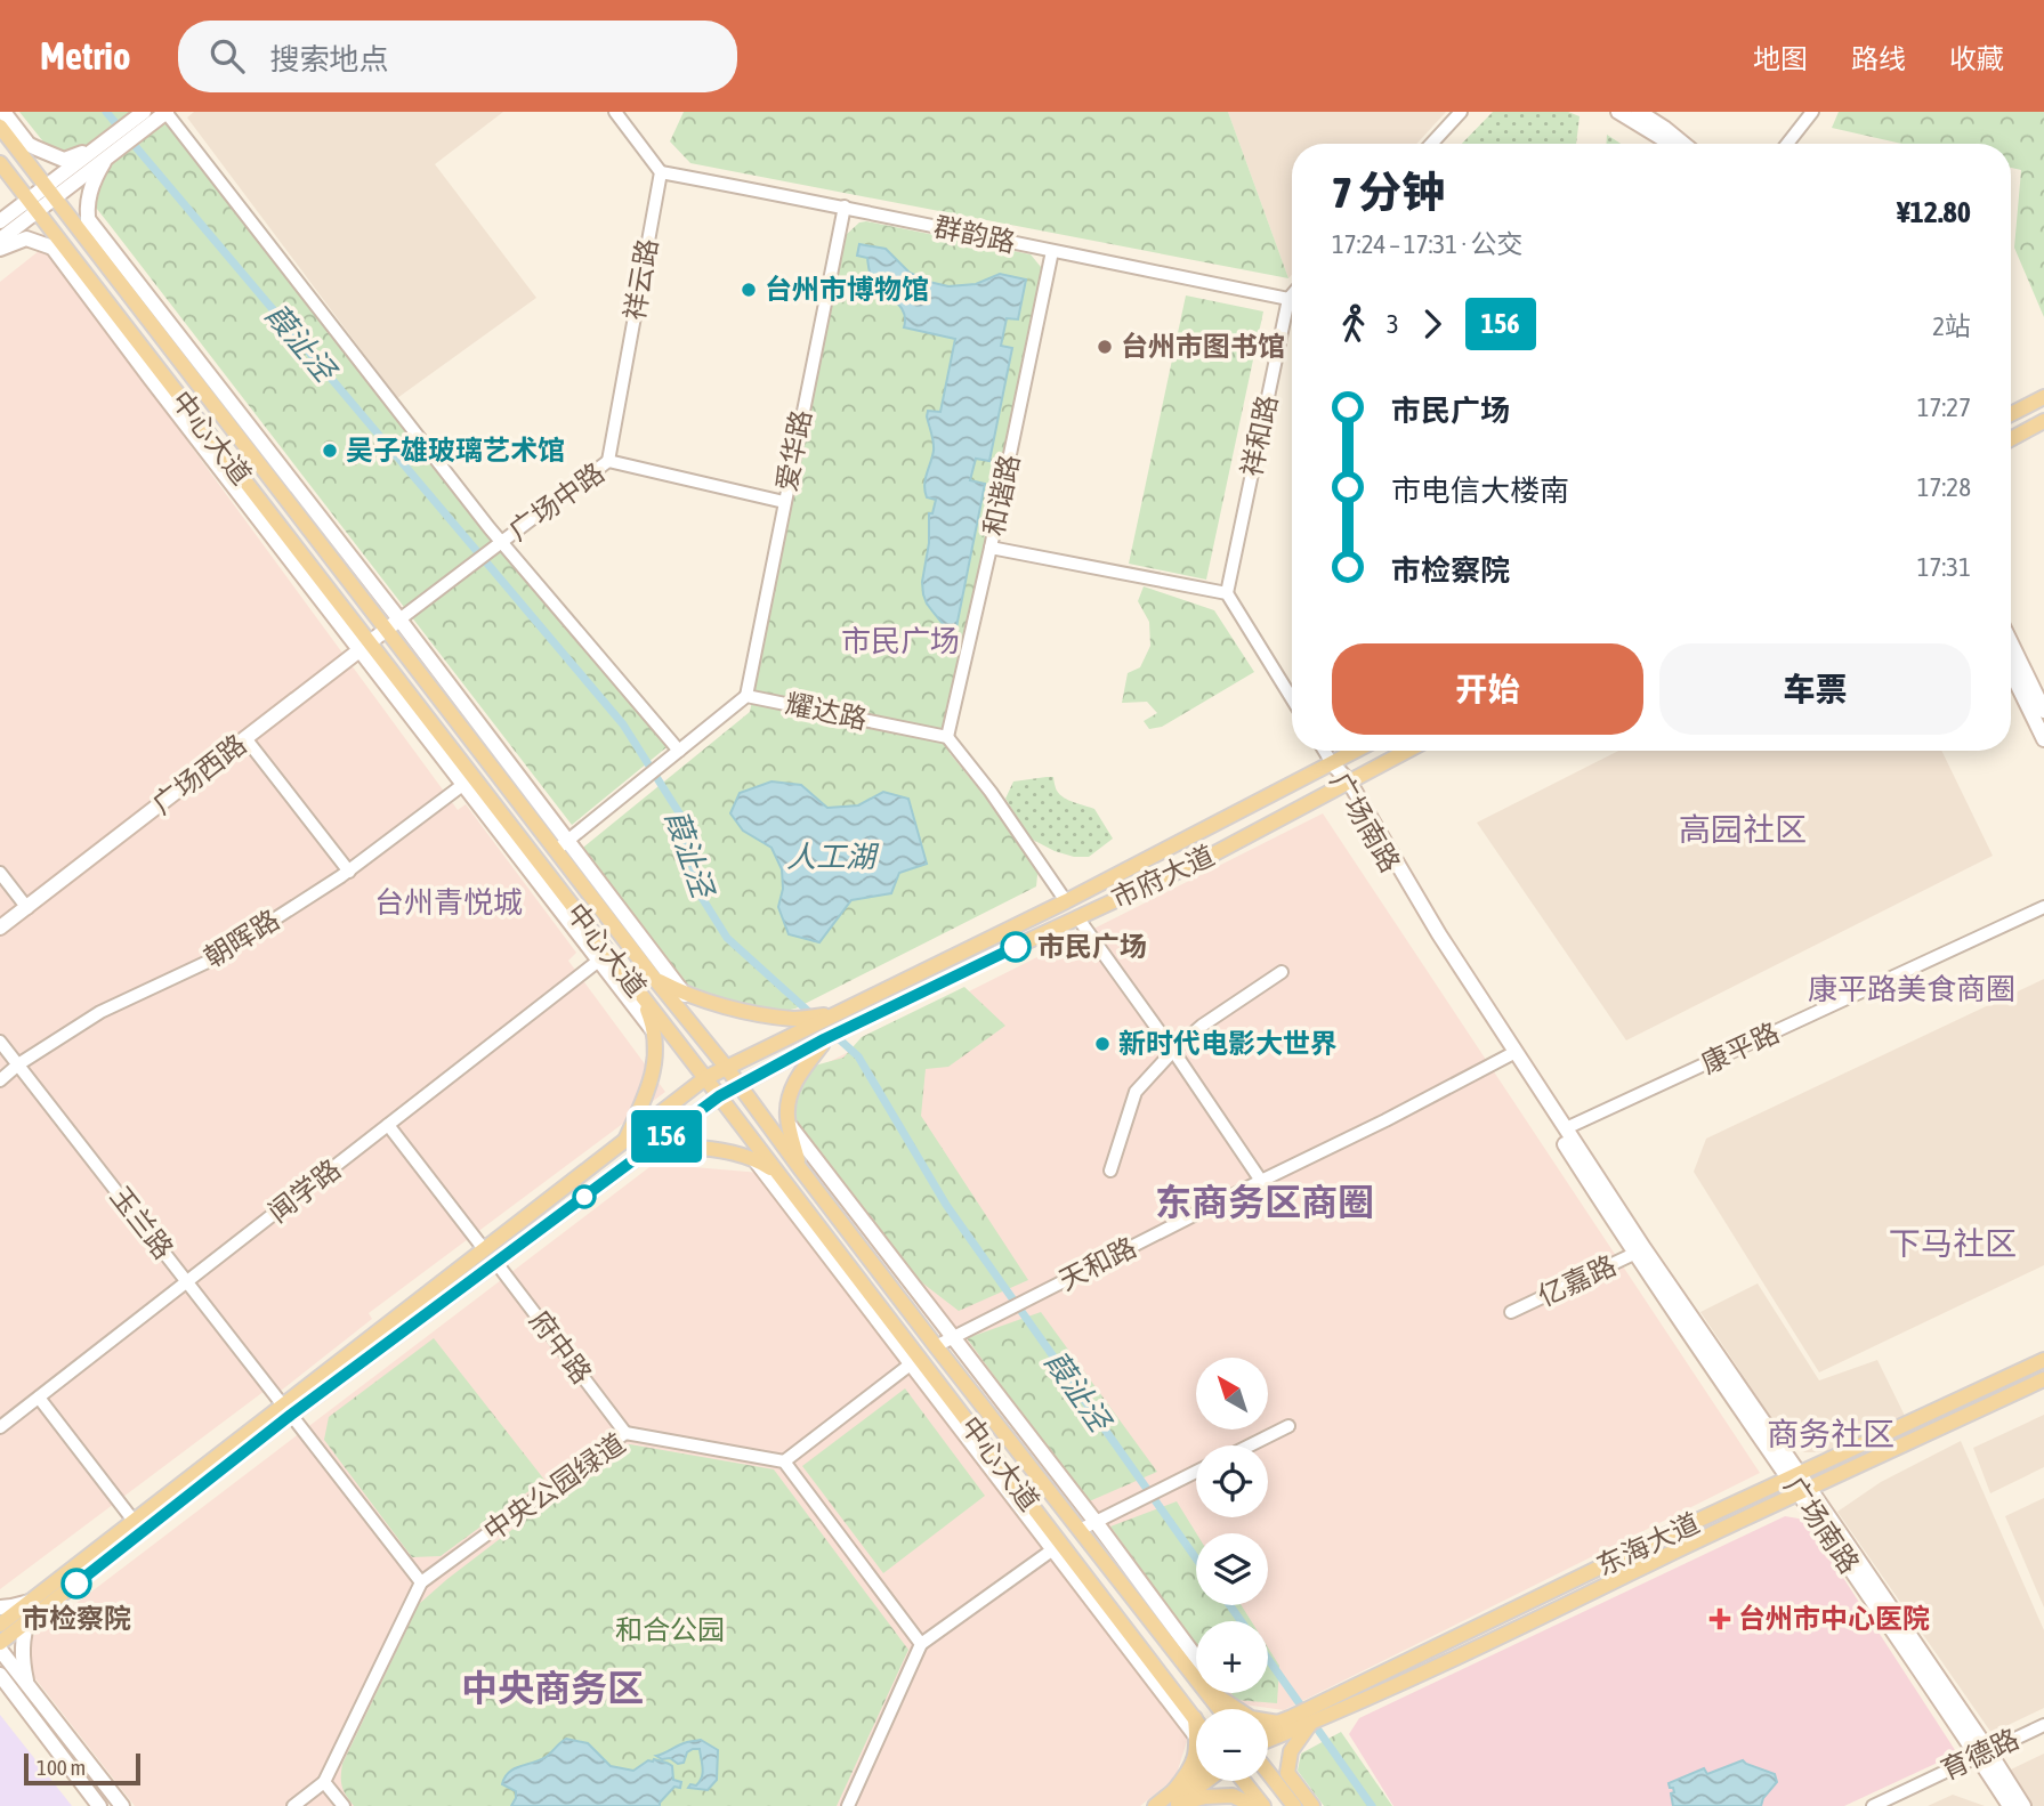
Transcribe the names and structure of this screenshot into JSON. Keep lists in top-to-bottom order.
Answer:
{
  "streets": {
    "main road": [
      "中心大道",
      "广场西路",
      "广场南路",
      "市府大道",
      "东海大道"
    ],
    "street": [
      "群韵路",
      "祥云路",
      "祥和路",
      "爱华路",
      "和谐路",
      "广场中路",
      "耀达路",
      "朝晖路",
      "康平路",
      "闻学路",
      "玉兰路",
      "天和路",
      "亿嘉路",
      "府中路",
      "中央公园绿道",
      "育德路"
    ]
  },
  "crossings": [
    ["群韵路", "祥云路"],
    ["群韵路", "祥和路"],
    ["群韵路", "爱华路"],
    ["群韵路", "和谐路"],
    ["祥云路", "广场中路"],
    ["中心大道", "耀达路"],
    ["中心大道", "广场西路"],
    ["中心大道", "市府大道"],
    ["中心大道", "朝晖路"],
    ["中心大道", "闻学路"],
    ["中心大道", "天和路"],
    ["爱华路", "广场中路"],
    ["爱华路", "耀达路"],
    ["和谐路", "耀达路"],
    ["广场中路", "广场西路"],
    ["广场南路", "市府大道"],
    ["广场南路", "康平路"],
    ["广场南路", "天和路"],
    ["广场南路", "亿嘉路"],
    ["广场南路", "东海大道"],
    ["广场南路", "育德路"],
    ["市府大道", "玉兰路"],
    ["市府大道", "府中路"],
    ["朝晖路", "玉兰路"],
    ["闻学路", "玉兰路"],
    ["玉兰路", "中央公园绿道"],
    ["府中路", "中央公园绿道"]
  ],
  "districts": [
    "市民广场",
    "高园社区",
    "台州青悦城",
    "康平路美食商圈",
    "东商务区商圈",
    "下马社区",
    "商务社区",
    "中央商务区"
  ],
  "water": ["葭沚泾", "人工湖"],
  "parks": ["和合公园"],
  "places": {
    "other": [
      "台州市博物馆",
      "台州市图书馆",
      "吴子雄玻璃艺术馆",
      "市民广场",
      "新时代电影大世界",
      "市检察院"
    ],
    "health": ["台州市中心医院"]
  },
  "lines": ["bus line 156"],
  "scale_bar": "100 m",
  "north": "top left",
  "page": {
    "header": "Metrio",
    "search": "搜索地点",
    "nav": ["地图", "路线", "收藏"],
    "on_map": "156",
    "heading": ["7 分钟", "17:24 – 17:31 · 公交", "¥12.80"],
    "legs": ["3", "156", "2站"],
    "list": [
      {
        "name": "市民广场",
        "value": "17:27"
      },
      {
        "name": "市电信大楼南",
        "value": "17:28"
      },
      {
        "name": "市检察院",
        "value": "17:31"
      }
    ],
    "buttons": ["开始", "车票"],
    "map_buttons": ["+", "−"],
    "scale": "100 m"
  }
}
